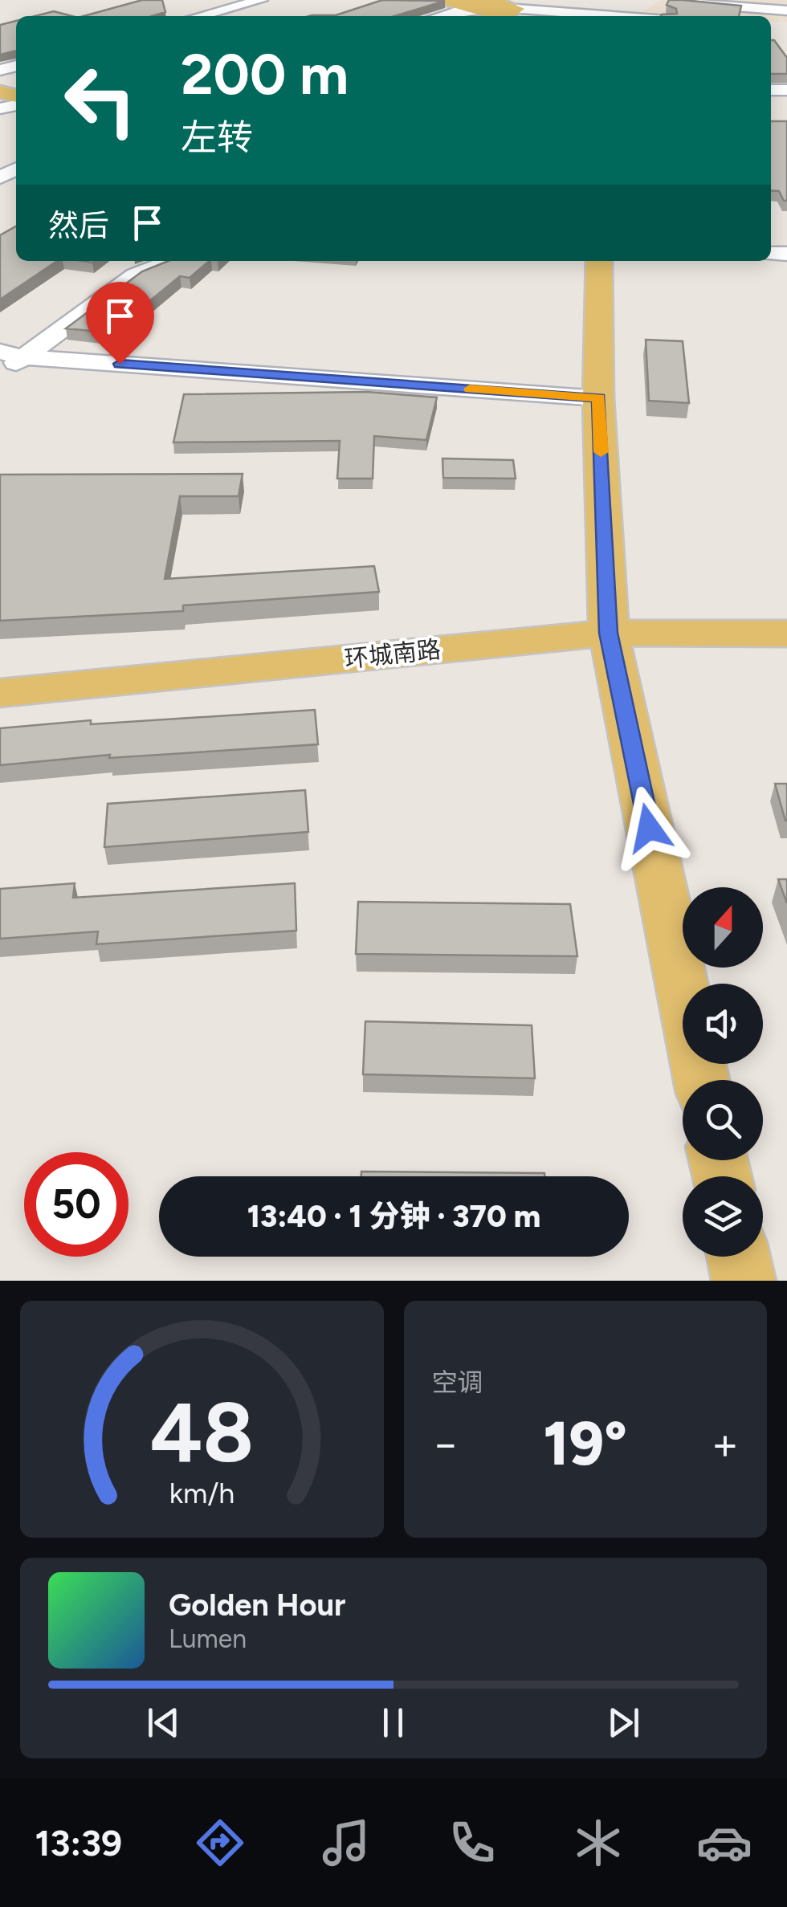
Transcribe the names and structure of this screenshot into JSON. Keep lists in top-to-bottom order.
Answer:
{
  "streets": {
    "main road": ["环城南路"]
  },
  "north": "top",
  "page": {
    "turn": ["200 m", "左转"],
    "then": "然后",
    "limit": "50",
    "trip": "13:40 · 1 分钟 · 370 m",
    "tile": "空调",
    "heat": ["−", "19°", "+"],
    "song": ["Golden Hour", "Lumen"],
    "tabs": "13:39",
    "gauge": ["48", "km/h"]
  }
}
